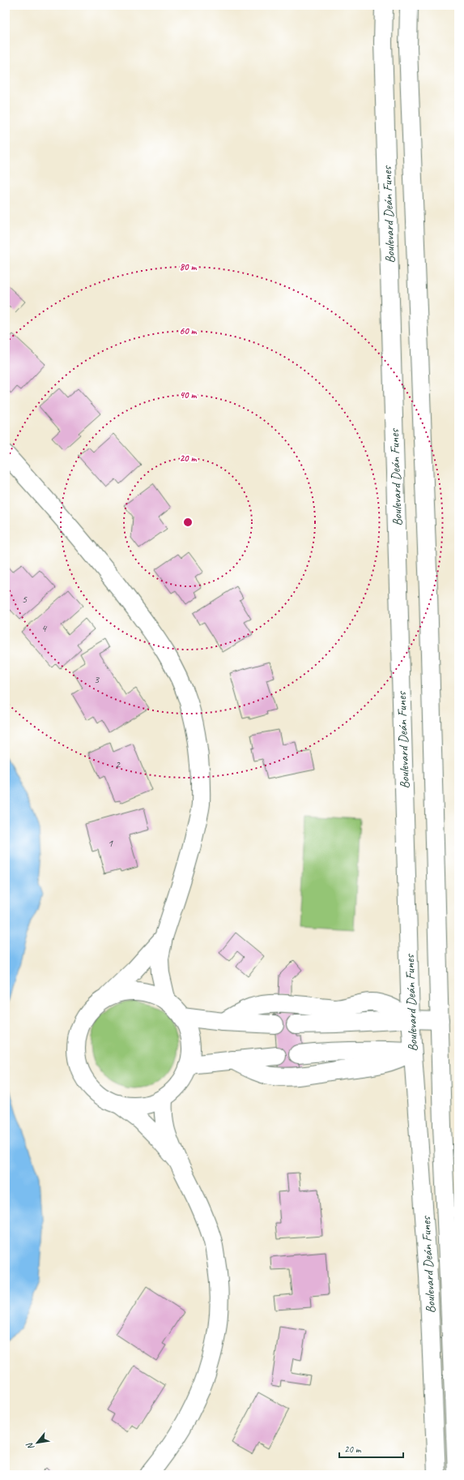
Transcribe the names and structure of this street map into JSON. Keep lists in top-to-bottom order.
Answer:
{
  "streets": {
    "main road": ["Boulevard Deán Funes"]
  },
  "house_numbers": [
    "5",
    "4",
    "3",
    "2",
    "1"
  ],
  "scale_bar": "20 m",
  "north": "bottom left",
  "rings": [
    "80 m",
    "60 m",
    "40 m",
    "20 m"
  ]
}
